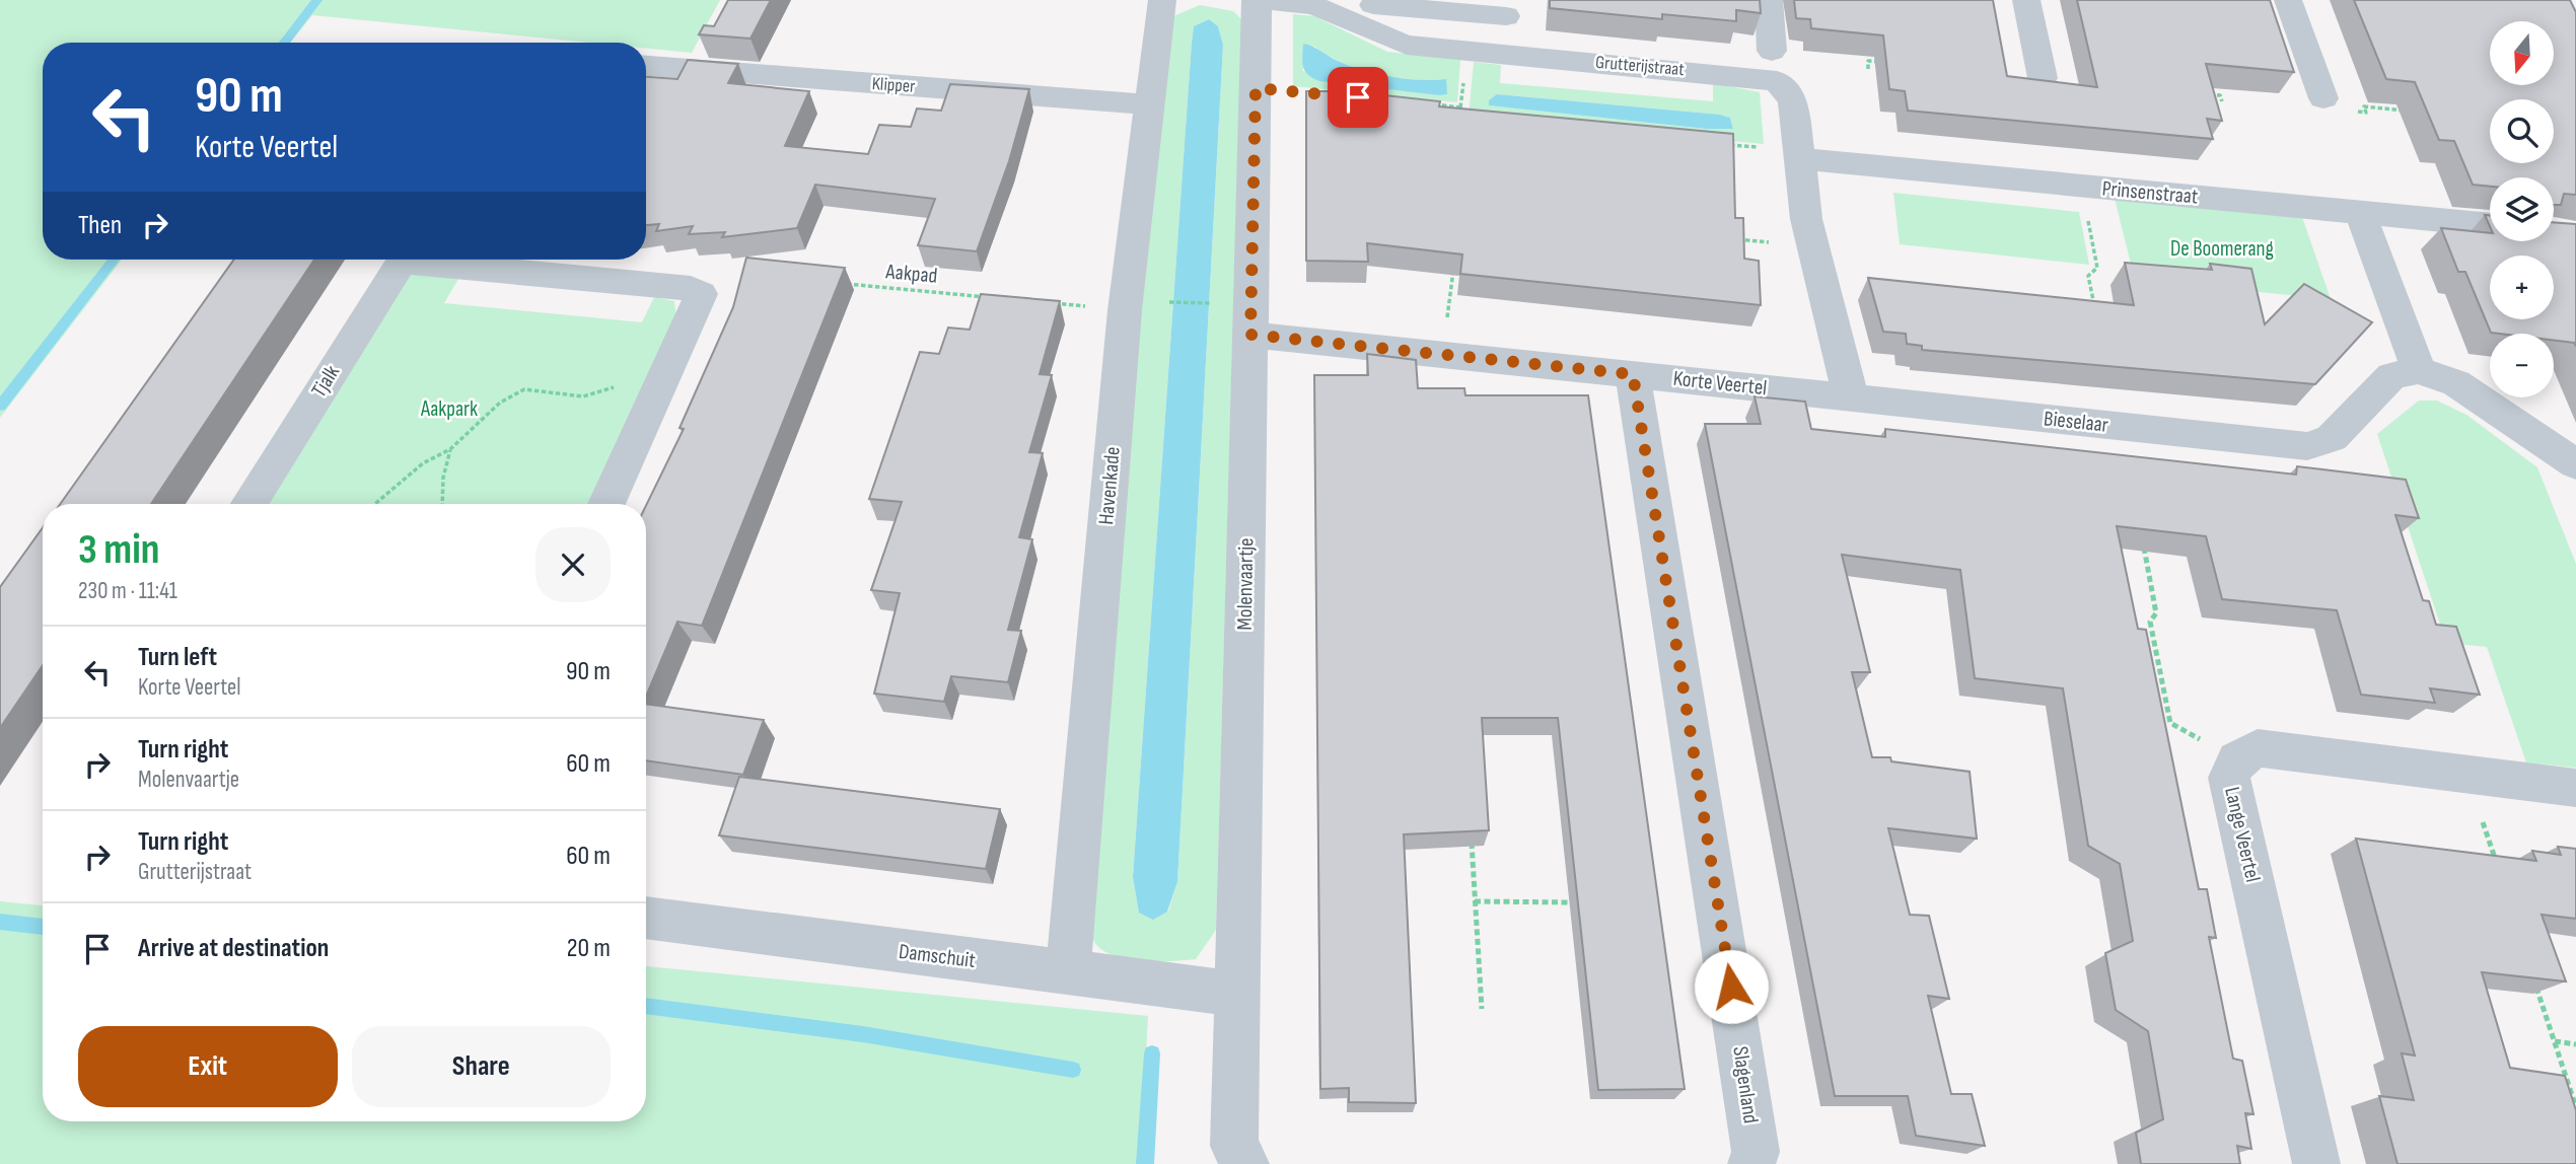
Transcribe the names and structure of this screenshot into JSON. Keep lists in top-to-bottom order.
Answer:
{
  "streets": {
    "street": [
      "Grutterijstraat",
      "Klipper",
      "Prinsenstraat",
      "Tjalk",
      "Korte Veertel",
      "Bieselaar",
      "Havenkade",
      "Molenvaartje",
      "Lange Veertel",
      "Damschuit",
      "Slagenland"
    ],
    "path": ["Aakpad"]
  },
  "crossings": [
    ["Grutterijstraat", "Molenvaartje"],
    ["Klipper", "Havenkade"],
    ["Korte Veertel", "Bieselaar"],
    ["Korte Veertel", "Molenvaartje"],
    ["Korte Veertel", "Slagenland"],
    ["Havenkade", "Damschuit"],
    ["Molenvaartje", "Damschuit"]
  ],
  "parks": ["De Boomerang", "Aakpark"],
  "north": "bottom",
  "page": {
    "map_buttons": ["+", "−"],
    "turn": ["90 m", "Korte Veertel"],
    "then": "Then",
    "heading": ["3 min", "230 m · 11:41"],
    "list": [
      {
        "name": "Turn left",
        "note": "Korte Veertel",
        "value": "90 m"
      },
      {
        "name": "Turn right",
        "note": "Molenvaartje",
        "value": "60 m"
      },
      {
        "name": "Turn right",
        "note": "Grutterijstraat",
        "value": "60 m"
      },
      {
        "name": "Arrive at destination",
        "value": "20 m"
      }
    ],
    "buttons": ["Exit", "Share"]
  }
}
